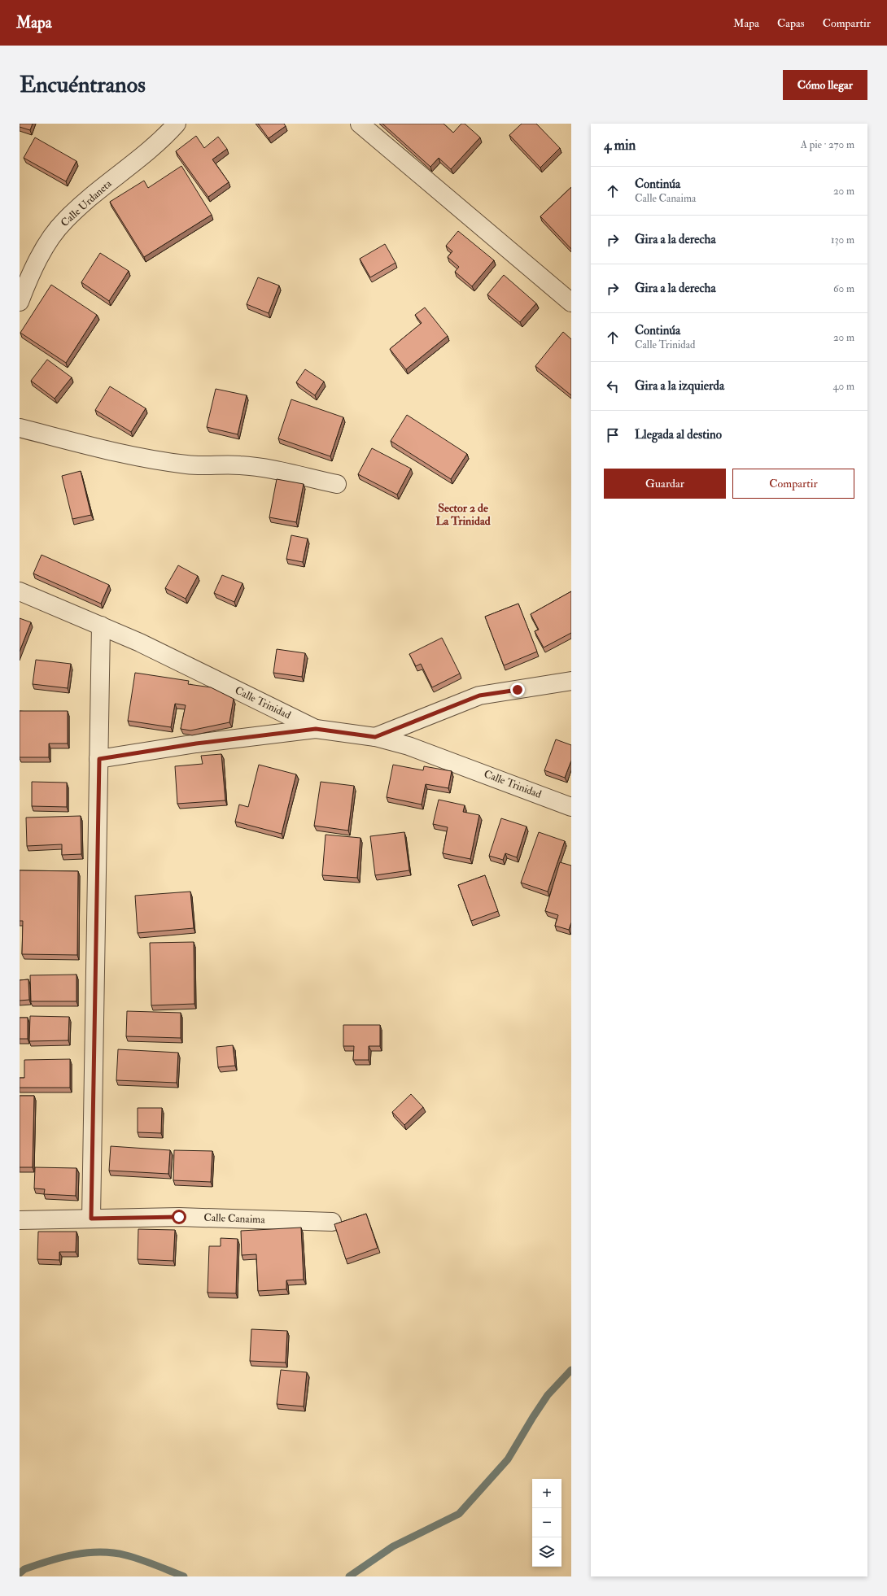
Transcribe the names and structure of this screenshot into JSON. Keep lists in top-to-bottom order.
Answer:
{
  "streets": {
    "street": ["Calle Urdaneta", "Calle Trinidad", "Calle Canaima"]
  },
  "districts": ["Sector 2 de La Trinidad"],
  "page": {
    "header": "Mapa",
    "nav": ["Mapa", "Capas", "Compartir"],
    "buttons": [
      "Cómo llegar",
      ["Guardar", "Compartir"]
    ],
    "title": "Encuéntranos",
    "heading": ["4 min", "A pie · 270 m"],
    "list": [
      ["Continúa", "Calle Canaima", "20 m"],
      ["Gira a la derecha", "130 m"],
      ["Gira a la derecha", "60 m"],
      ["Continúa", "Calle Trinidad", "20 m"],
      ["Gira a la izquierda", "40 m"],
      "Llegada al destino"
    ],
    "map_buttons": ["+", "−"]
  }
}
